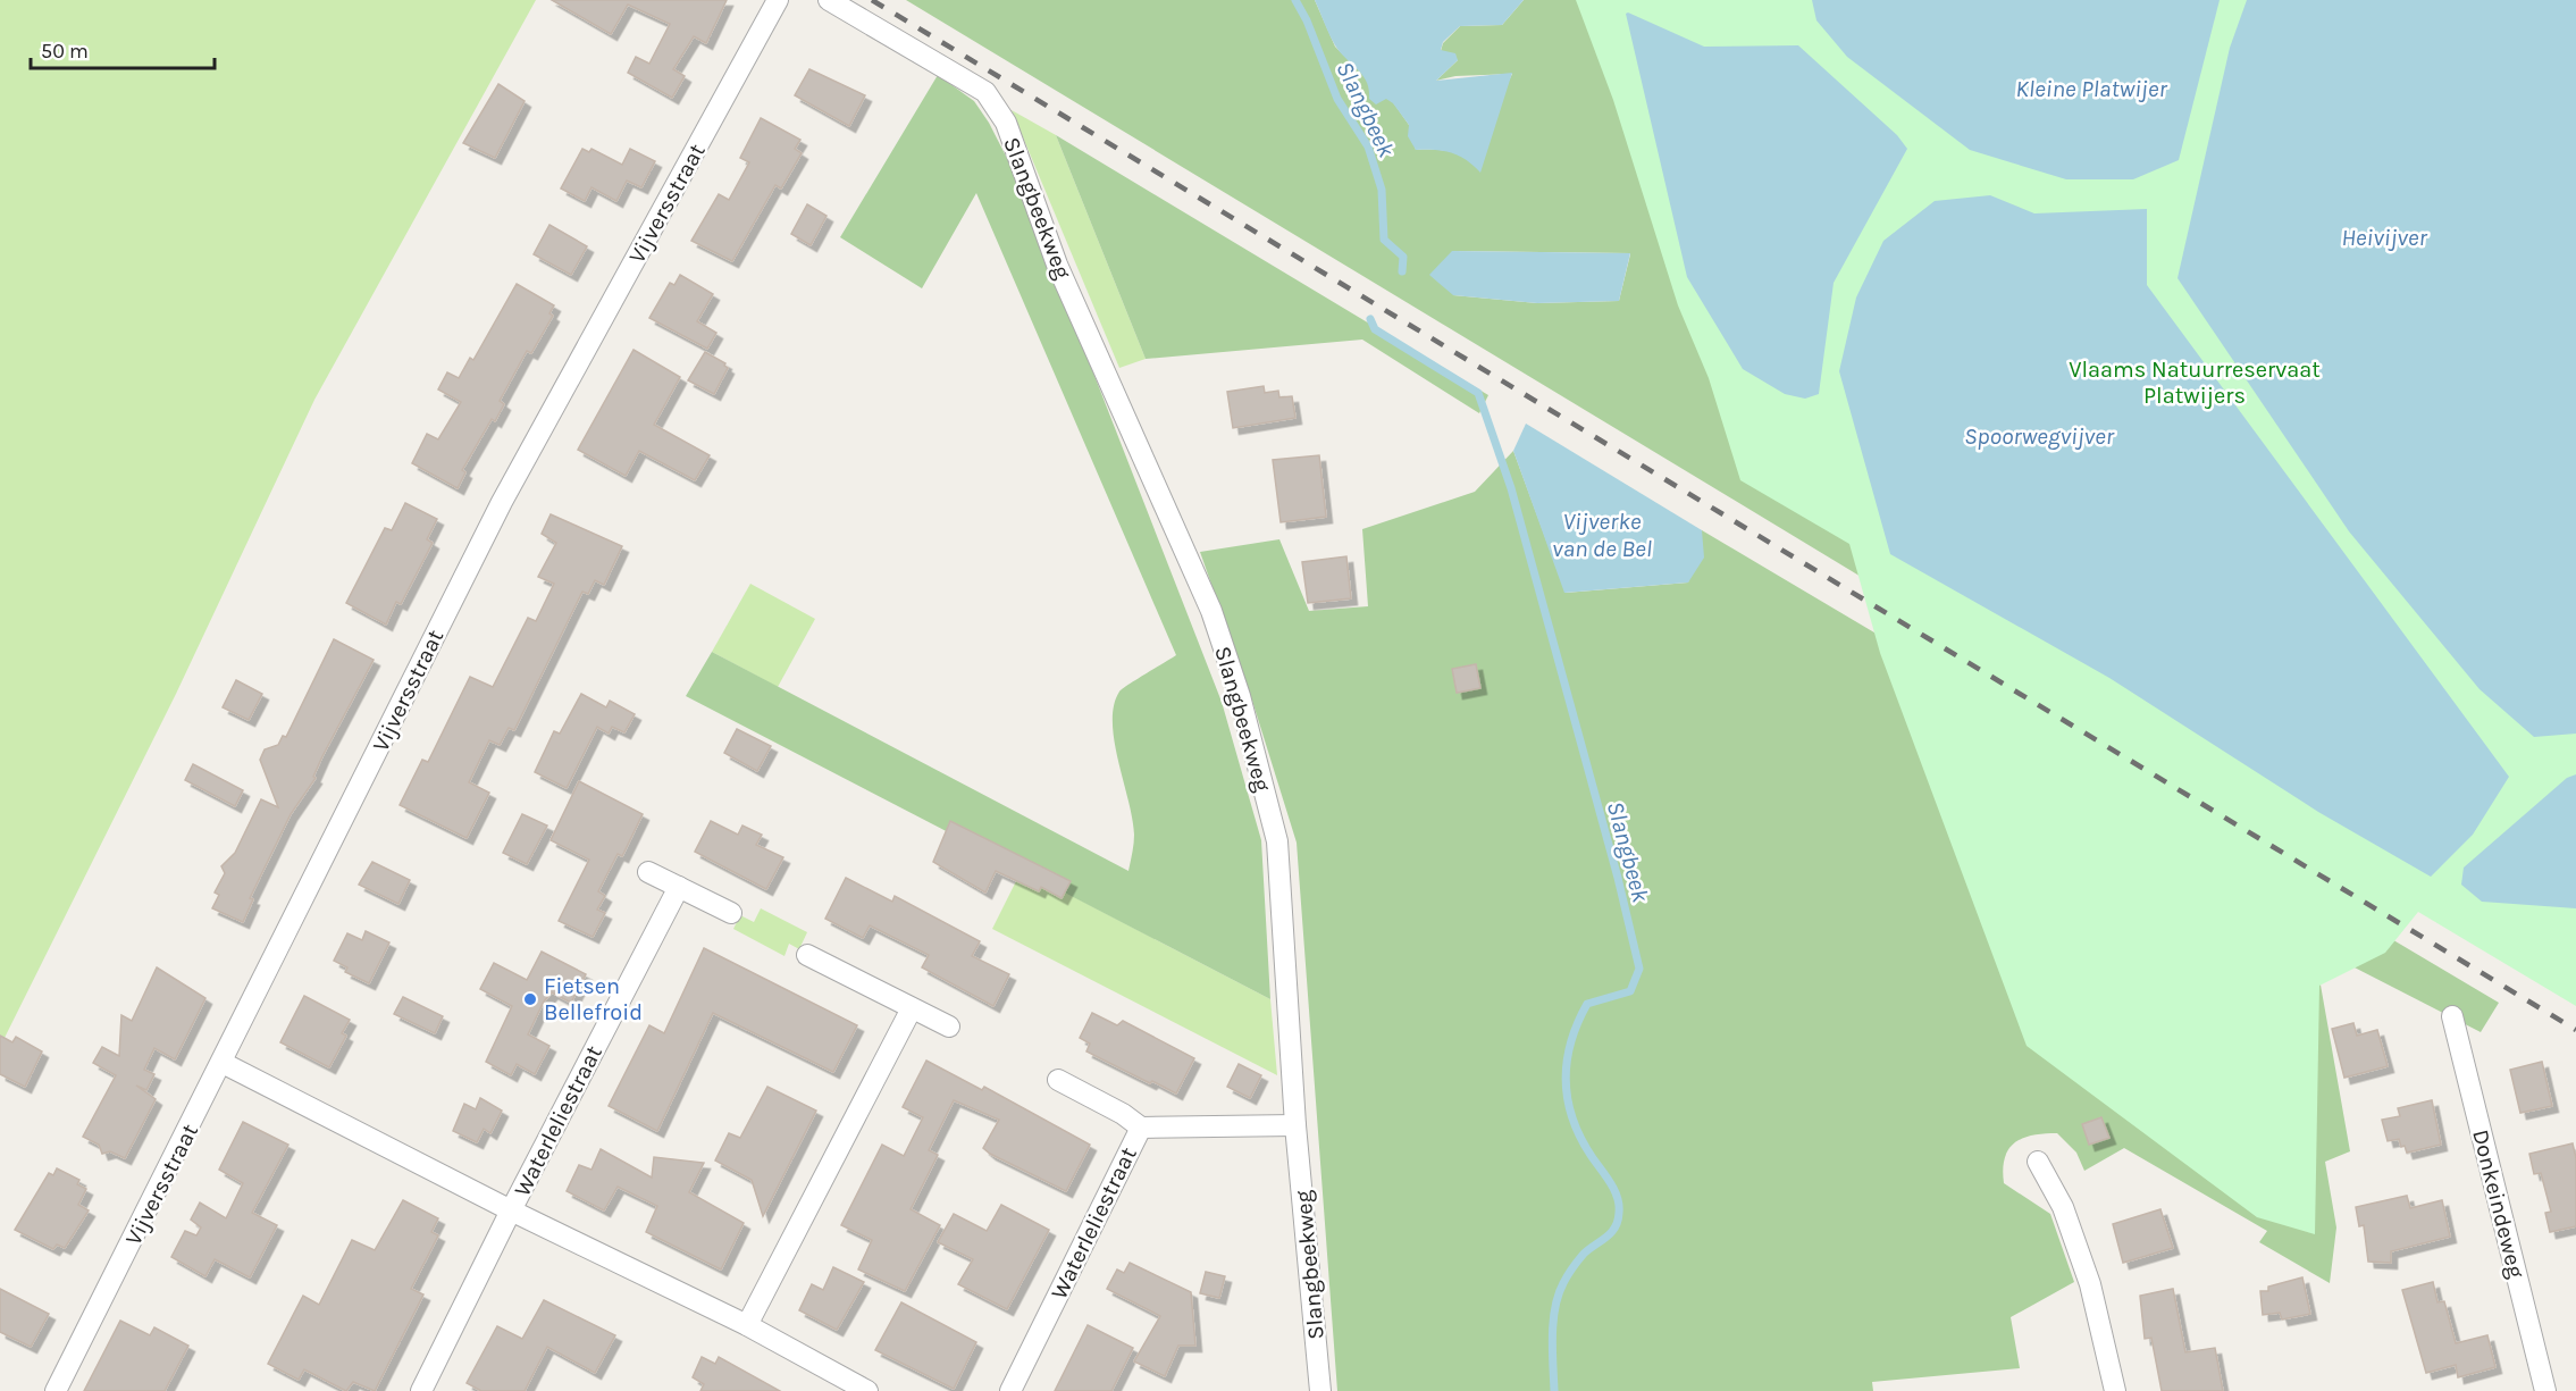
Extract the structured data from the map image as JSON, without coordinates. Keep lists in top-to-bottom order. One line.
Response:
{"streets":{"street":["Vijversstraat","Slangbeekweg","Waterleliestraat","Donkeindeweg"]},"crossings":[["Vijversstraat","Waterleliestraat"],["Slangbeekweg","Waterleliestraat"]],"water":["Kleine Platwijer","Slangbeek","Heivijver","Spoorwegvijver","Vijverke van de Bel"],"parks":["Vlaams Natuurreservaat Platwijers"],"places":["Fietsen Bellefroid"],"scale_bar":"50 m"}
